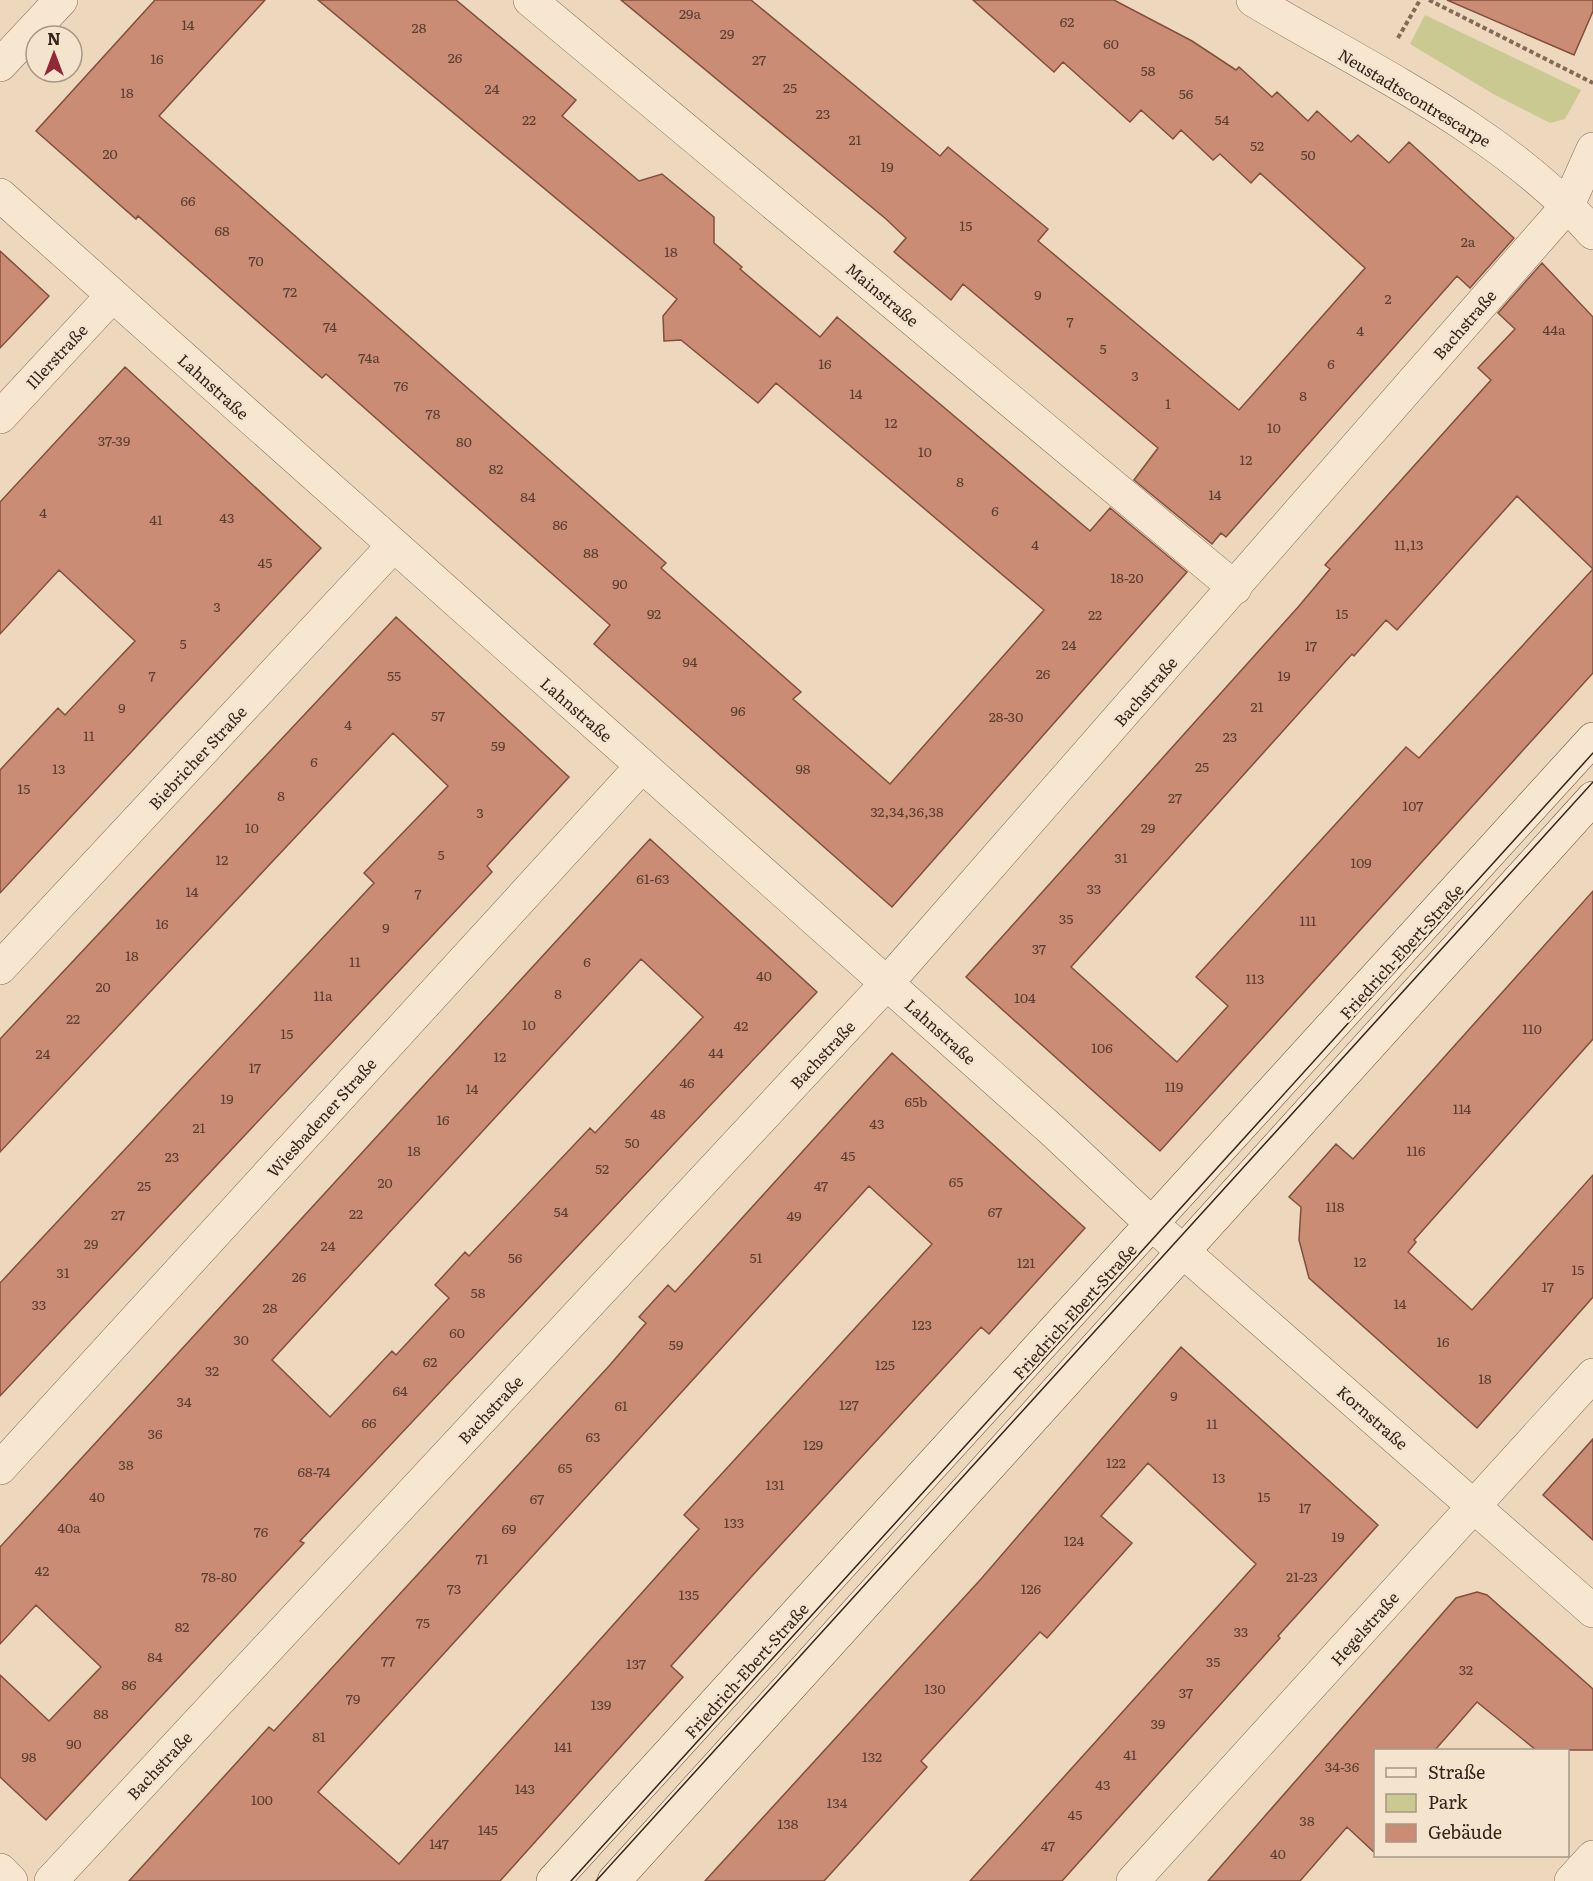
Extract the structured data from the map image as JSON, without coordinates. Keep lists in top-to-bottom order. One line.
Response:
{"streets":{"street":["Neustadtscontrescarpe","Mainstraße","Bachstraße","Illerstraße","Lahnstraße","Biebricher Straße","Friedrich-Ebert-Straße","Wiesbadener Straße","Kornstraße","Hegelstraße"]},"crossings":[["Neustadtscontrescarpe","Bachstraße"],["Mainstraße","Bachstraße"],["Bachstraße","Lahnstraße"],["Illerstraße","Lahnstraße"],["Lahnstraße","Biebricher Straße"],["Lahnstraße","Friedrich-Ebert-Straße"],["Lahnstraße","Wiesbadener Straße"],["Lahnstraße","Kornstraße"],["Friedrich-Ebert-Straße","Kornstraße"],["Kornstraße","Hegelstraße"]],"house_numbers":["29a","62","14","28","29","60","26","16","27","58","25","24","18","56","23","22","54","21","52","20","50","19","66","15","68","2a","18","70","72","9","2","7","74","44a","4","5","74a","16","6","3","76","14","8","1","78","12","10","37-39","80","10","12","82","8","14","84","6","4","43","41","86","4","11,13","88","45","18-20","90","3","92","15","22","5","24","17","94","26","7","55","19","21","9","96","57","28-30","4","11","23","59","6","25","13","98","15","8","27","107","32,34,36,38","3","10","29","5","31","12","109","61-63","33","14","7","35","111","16","9","37","18","11","6","40","113","20","8","11a","104","22","10","42","110","15","106","44","24","12","17","46","119","14","19","65b","114","48","16","43","21","50","18","116","45","23","52","65","20","25","47","118","54","67","22","27","49","29","24","56","51","12","121","15","31","26","17","58","14","33","28","123","60","30","16","59","62","125","32","18","64","9","34","127","61","66","11","36","63","129","122","38","65","68-74","13","131","40","15","67","17","133","40a","69","76","19","124","71","42","78-80","21-23","73","126","135","75","82","33","84","77","35","137","32","86","130","37","79","139","88","39","81","90","141","41","98","132","34-36","43","143","100","134","45","38","138","145","147","47","40"],"legend":["Straße","Park","Gebäude"],"north":"top"}
